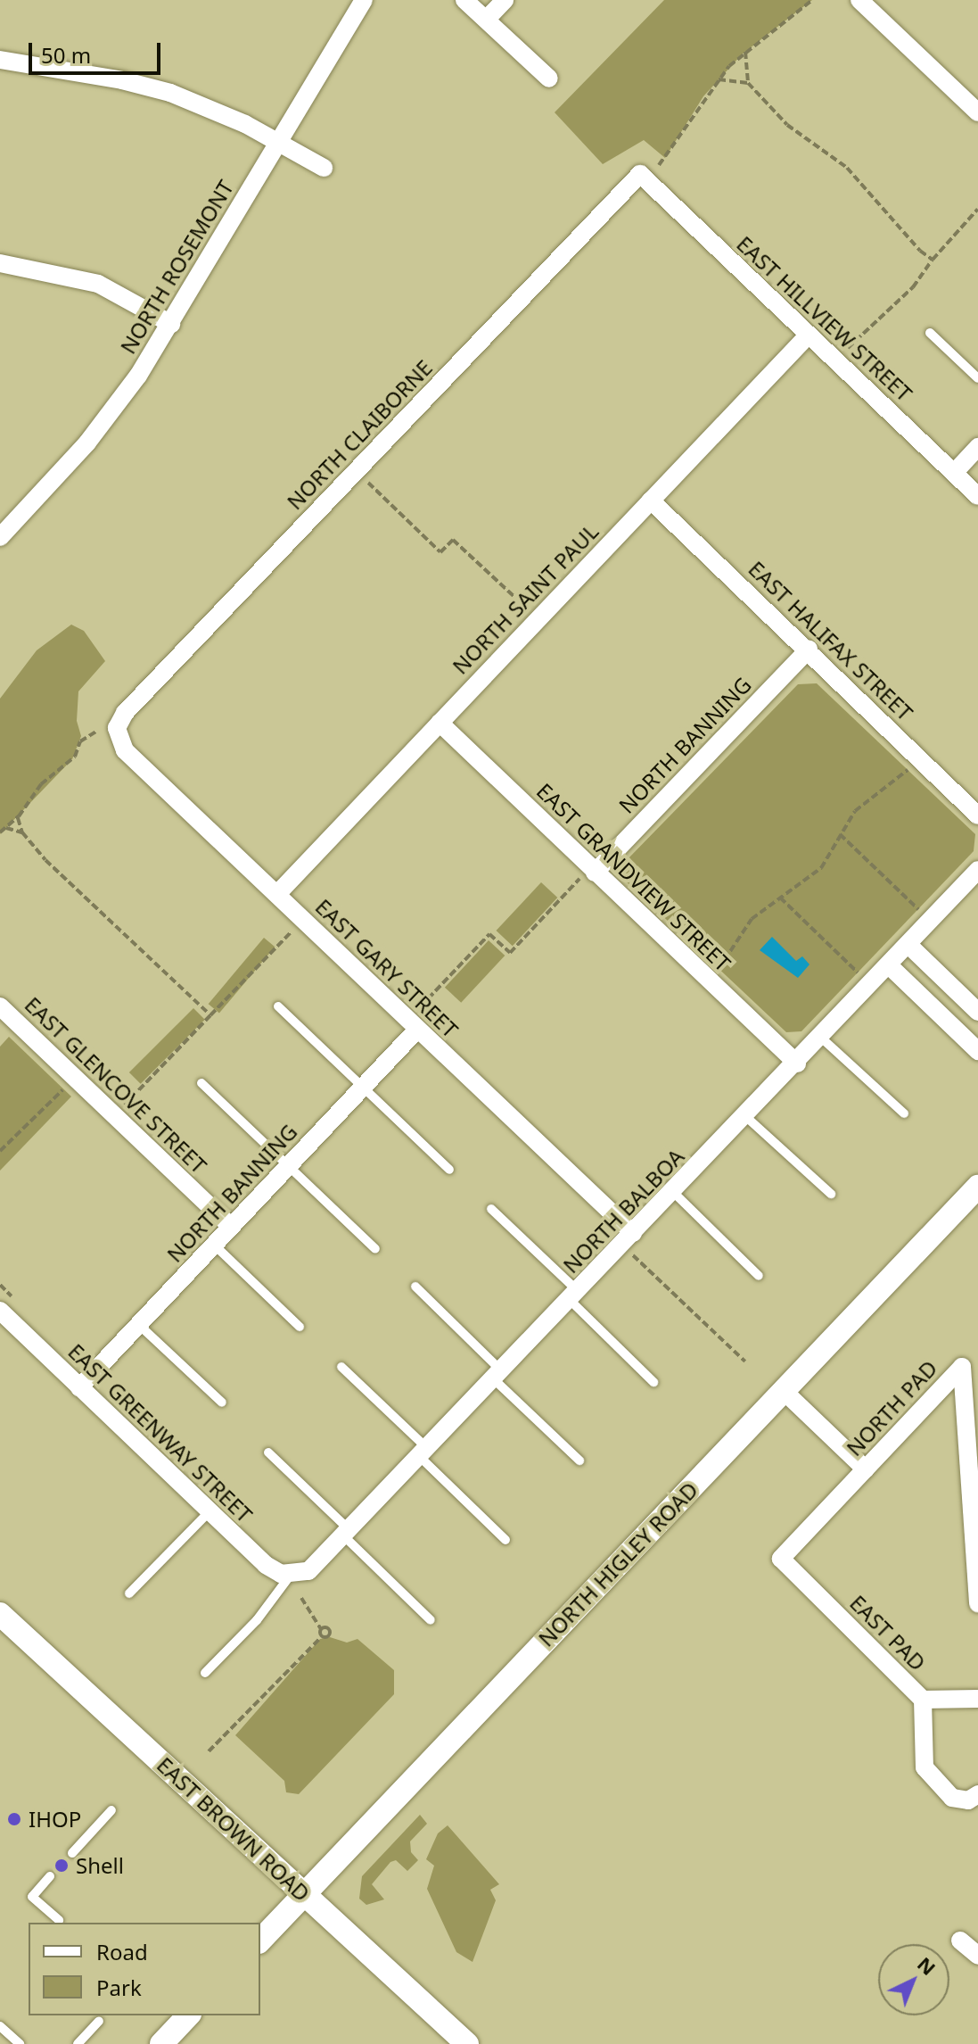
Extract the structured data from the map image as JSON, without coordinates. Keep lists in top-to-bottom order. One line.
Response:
{"streets":{"main road":["NORTH HIGLEY ROAD","EAST BROWN ROAD"],"street":["NORTH ROSEMONT","EAST HILLVIEW STREET","NORTH CLAIBORNE","NORTH SAINT PAUL","EAST HALIFAX STREET","NORTH BANNING","EAST GRANDVIEW STREET","EAST GARY STREET","EAST GLENCOVE STREET","NORTH BALBOA","NORTH PAD","EAST GREENWAY STREET","EAST PAD"]},"crossings":[["EAST HILLVIEW STREET","NORTH CLAIBORNE"],["EAST HILLVIEW STREET","NORTH SAINT PAUL"],["NORTH CLAIBORNE","EAST GARY STREET"],["NORTH SAINT PAUL","EAST HALIFAX STREET"],["NORTH SAINT PAUL","EAST GRANDVIEW STREET"],["NORTH SAINT PAUL","EAST GARY STREET"],["EAST HALIFAX STREET","NORTH BANNING"],["NORTH BANNING","EAST GRANDVIEW STREET"],["NORTH BANNING","EAST GARY STREET"],["NORTH BANNING","EAST GLENCOVE STREET"],["NORTH BANNING","EAST GREENWAY STREET"],["EAST GRANDVIEW STREET","NORTH BALBOA"],["EAST GARY STREET","NORTH BALBOA"],["NORTH BALBOA","EAST GREENWAY STREET"],["NORTH PAD","EAST PAD"],["NORTH HIGLEY ROAD","EAST BROWN ROAD"]],"places":["IHOP","Shell"],"legend":["Road","Park"],"scale_bar":"50 m","north":"top right"}
